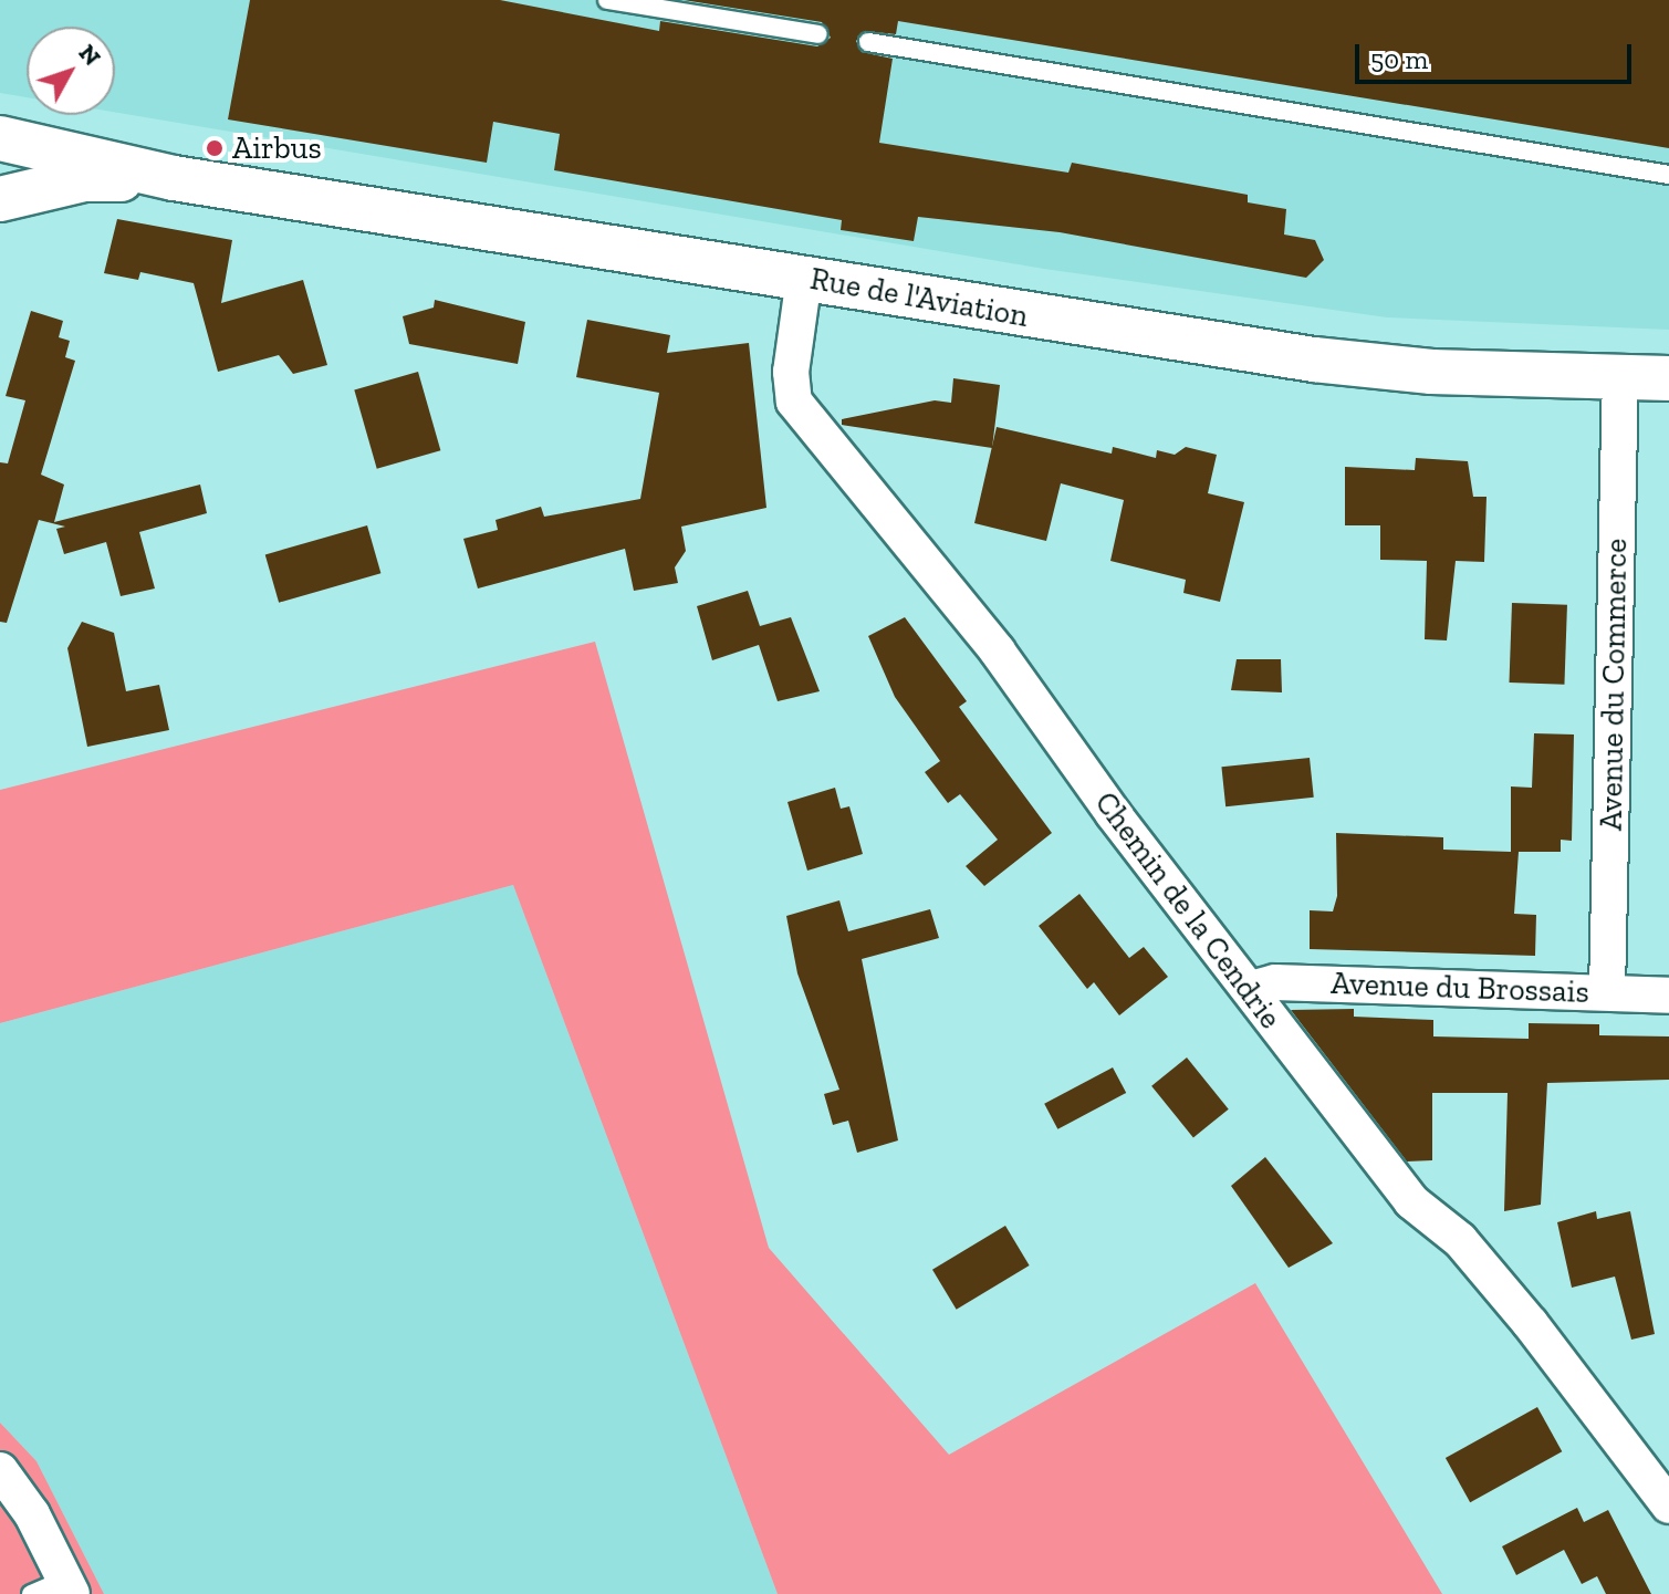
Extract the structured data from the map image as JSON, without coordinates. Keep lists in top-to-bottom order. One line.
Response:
{"streets":{"street":["Rue de l'Aviation","Avenue du Commerce","Chemin de la Cendrie","Avenue du Brossais"]},"crossings":[["Rue de l'Aviation","Avenue du Commerce"],["Rue de l'Aviation","Chemin de la Cendrie"],["Avenue du Commerce","Avenue du Brossais"],["Chemin de la Cendrie","Avenue du Brossais"]],"places":["Airbus"],"scale_bar":"50 m","north":"top right"}
